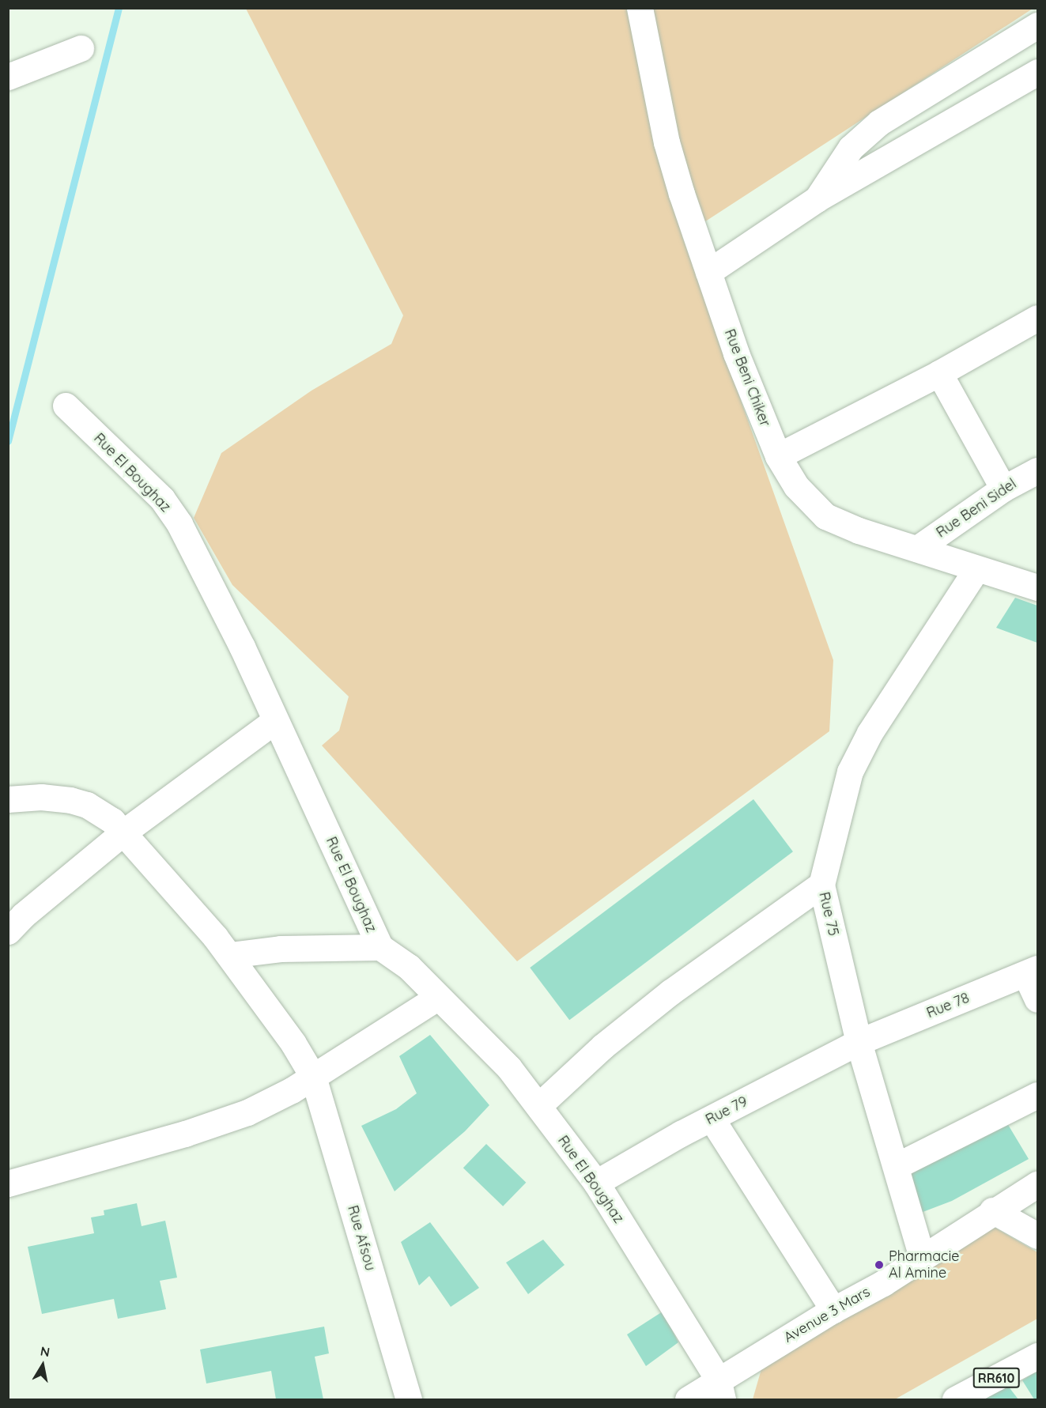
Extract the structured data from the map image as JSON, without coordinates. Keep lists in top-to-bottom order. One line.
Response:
{"streets":{"street":["Rue Beni Chiker","Rue El Boughaz","Rue Beni Sidel","Rue 75","Rue 78","Rue 79","Rue Afsou","Avenue 3 Mars","RR610"]},"crossings":[["Rue Beni Chiker","Rue Beni Sidel"],["Rue Beni Chiker","Rue 75"],["Rue El Boughaz","Rue 79"],["Rue El Boughaz","Avenue 3 Mars"],["Rue 75","Rue 78"],["Rue 75","Rue 79"],["Rue 75","Avenue 3 Mars"],["Rue 78","Rue 79"]],"places":["Pharmacie Al Amine"],"north":"top"}
